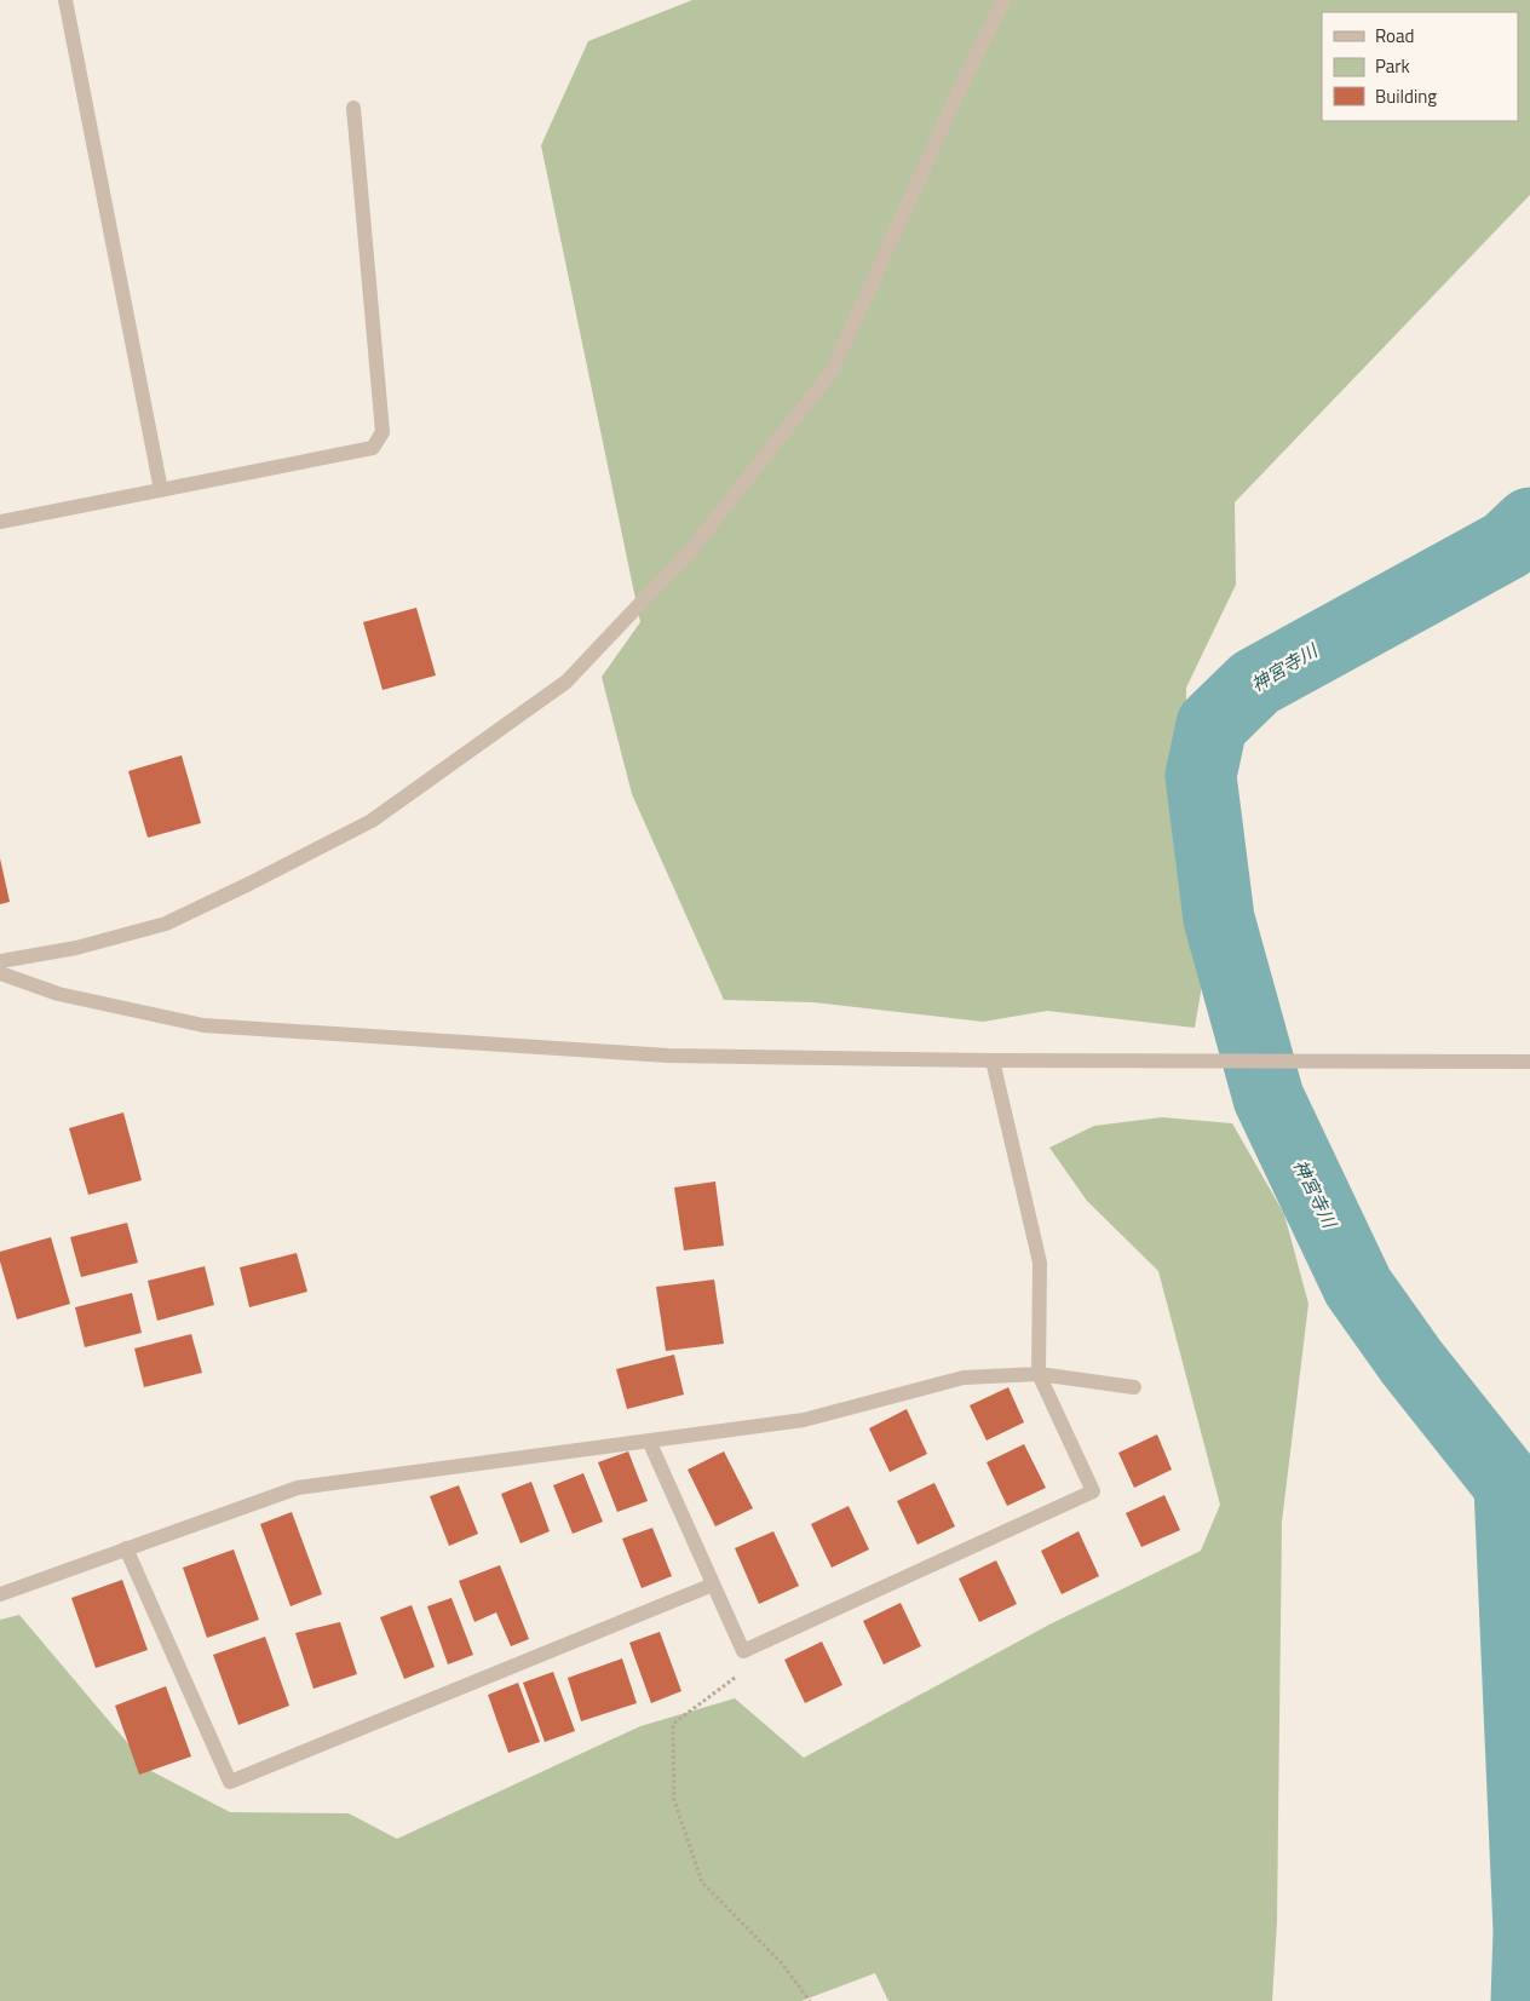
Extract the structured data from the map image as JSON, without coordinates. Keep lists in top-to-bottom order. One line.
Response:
{"water":["神宮寺川"],"legend":["Road","Park","Building"]}
